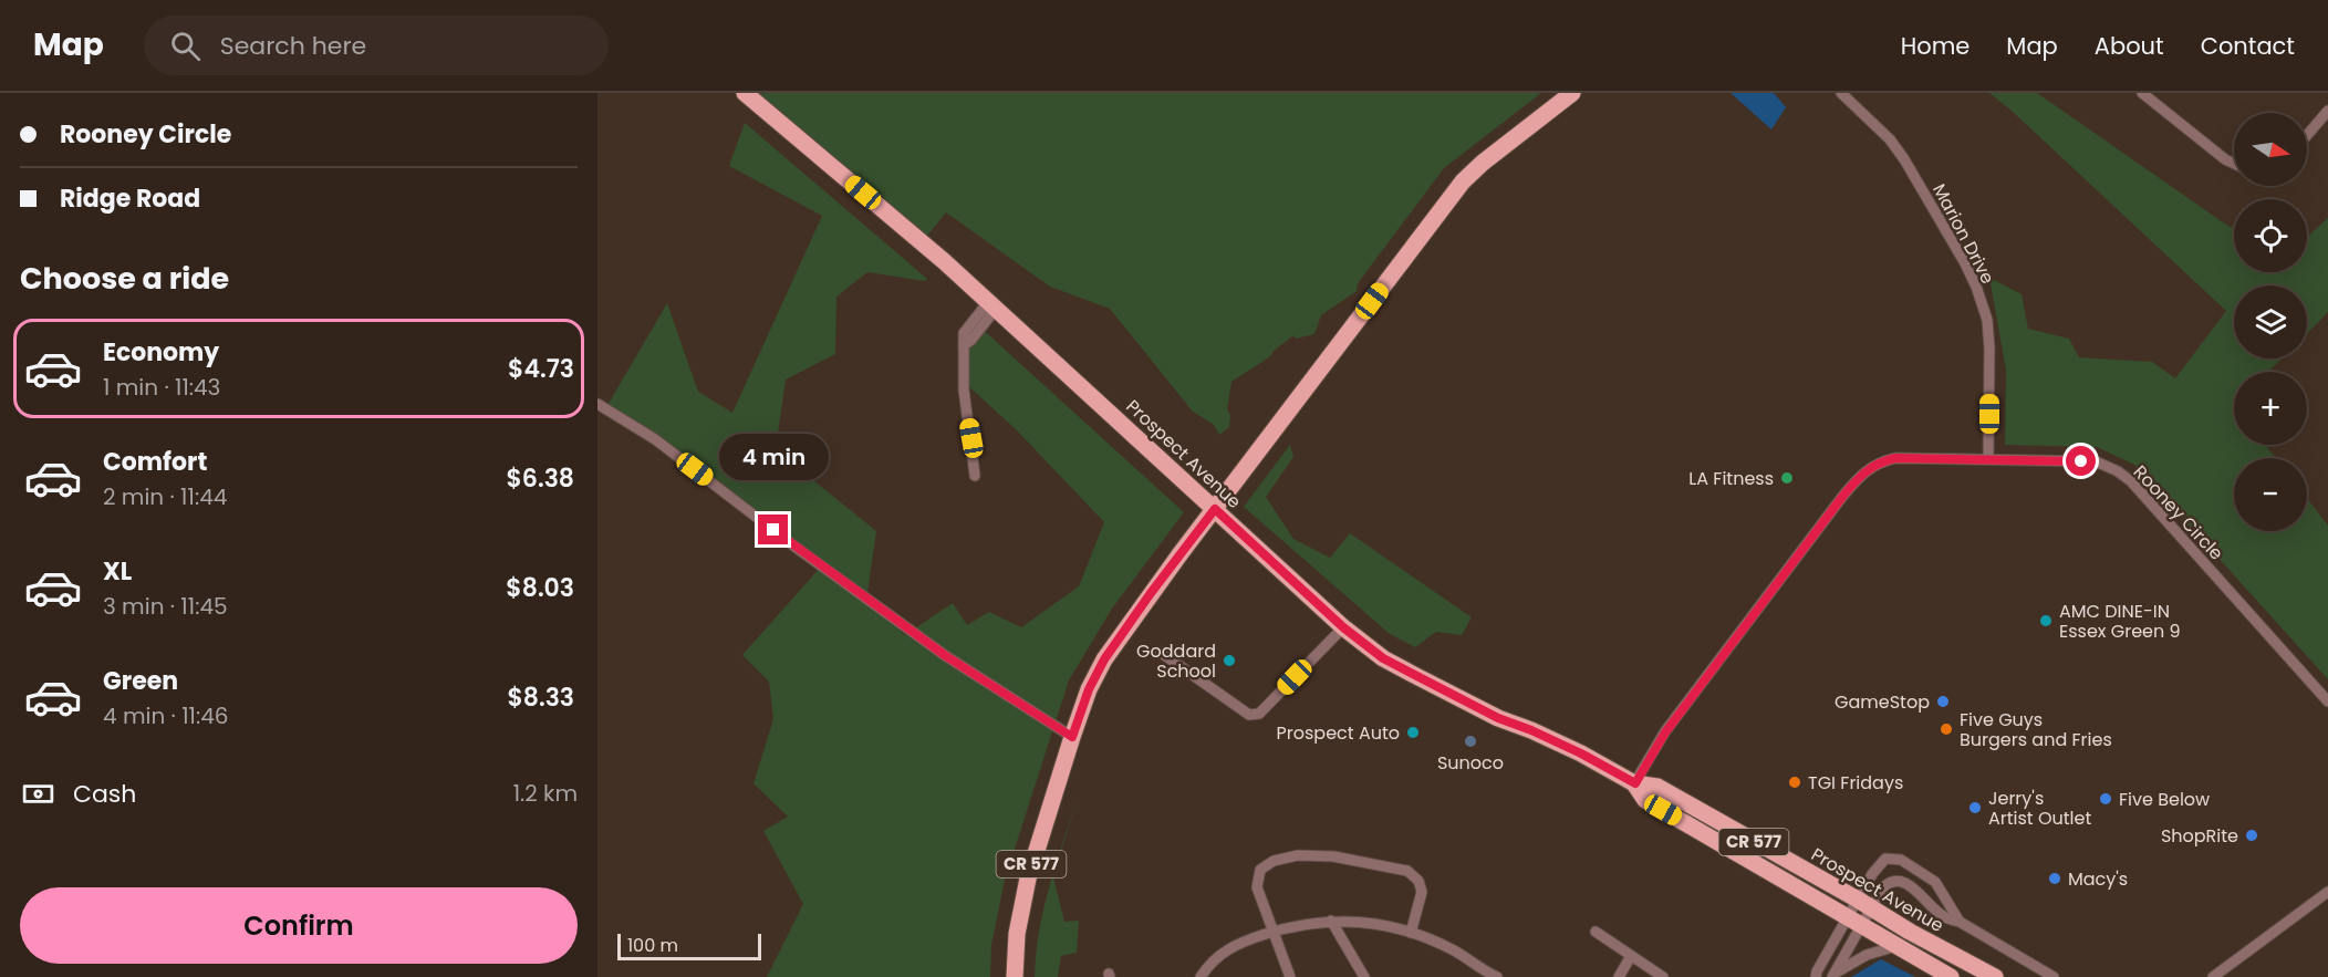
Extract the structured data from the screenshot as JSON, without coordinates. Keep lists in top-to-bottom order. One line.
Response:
{"streets":{"main road":["Prospect Avenue","CR 577"],"street":["Marion Drive","Rooney Circle"]},"crossings":[["Marion Drive","Rooney Circle"],["Prospect Avenue","Rooney Circle"],["Prospect Avenue","CR 577"]],"places":["LA Fitness","AMC DINE-IN Essex Green 9","Goddard School","GameStop","Five Guys Burgers and Fries","Prospect Auto","Sunoco","TGI Fridays","Five Below","Jerry's Artist Outlet","ShopRite","Macy's"],"scale_bar":"100 m","north":"right","page":{"header":"Map","search":"Search here","nav":["Home","Map","About","Contact"],"banner":["Rooney Circle","Ridge Road"],"map_buttons":["+","−"],"heading":"Choose a ride","list":[{"name":"Economy","note":"1 min · 11:43","value":"$4.73"},{"name":"Comfort","note":"2 min · 11:44","value":"$6.38"},{"name":"XL","note":"3 min · 11:45","value":"$8.03"},{"name":"Green","note":"4 min · 11:46","value":"$8.33"}],"bubble":"4 min","pay":["Cash","1.2 km"],"buttons":"Confirm","scale":"100 m"}}
